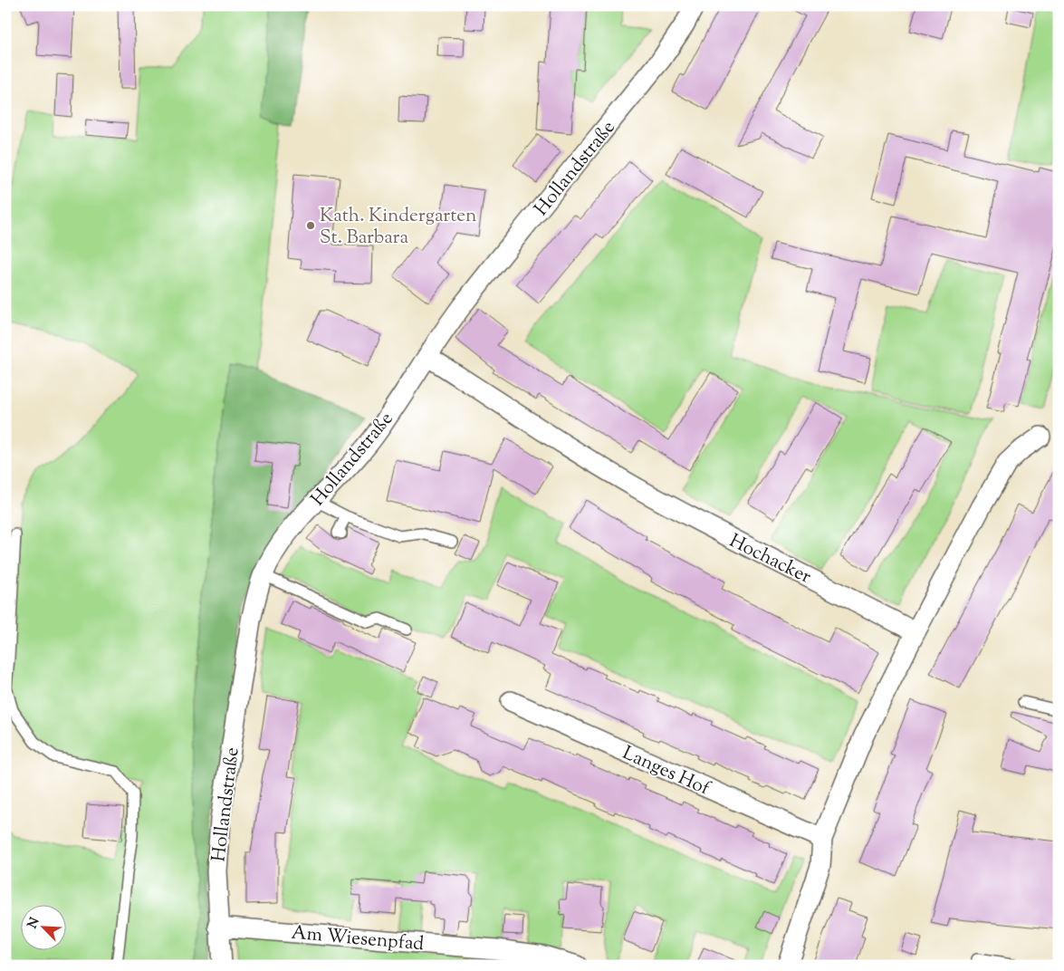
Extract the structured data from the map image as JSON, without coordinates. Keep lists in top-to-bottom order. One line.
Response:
{"streets":{"street":["Hollandstraße","Hochacker","Langes Hof","Am Wiesenpfad"]},"crossings":[["Hollandstraße","Hochacker"],["Hollandstraße","Am Wiesenpfad"]],"places":["Kath. Kindergarten St. Barbara"],"north":"top left"}
